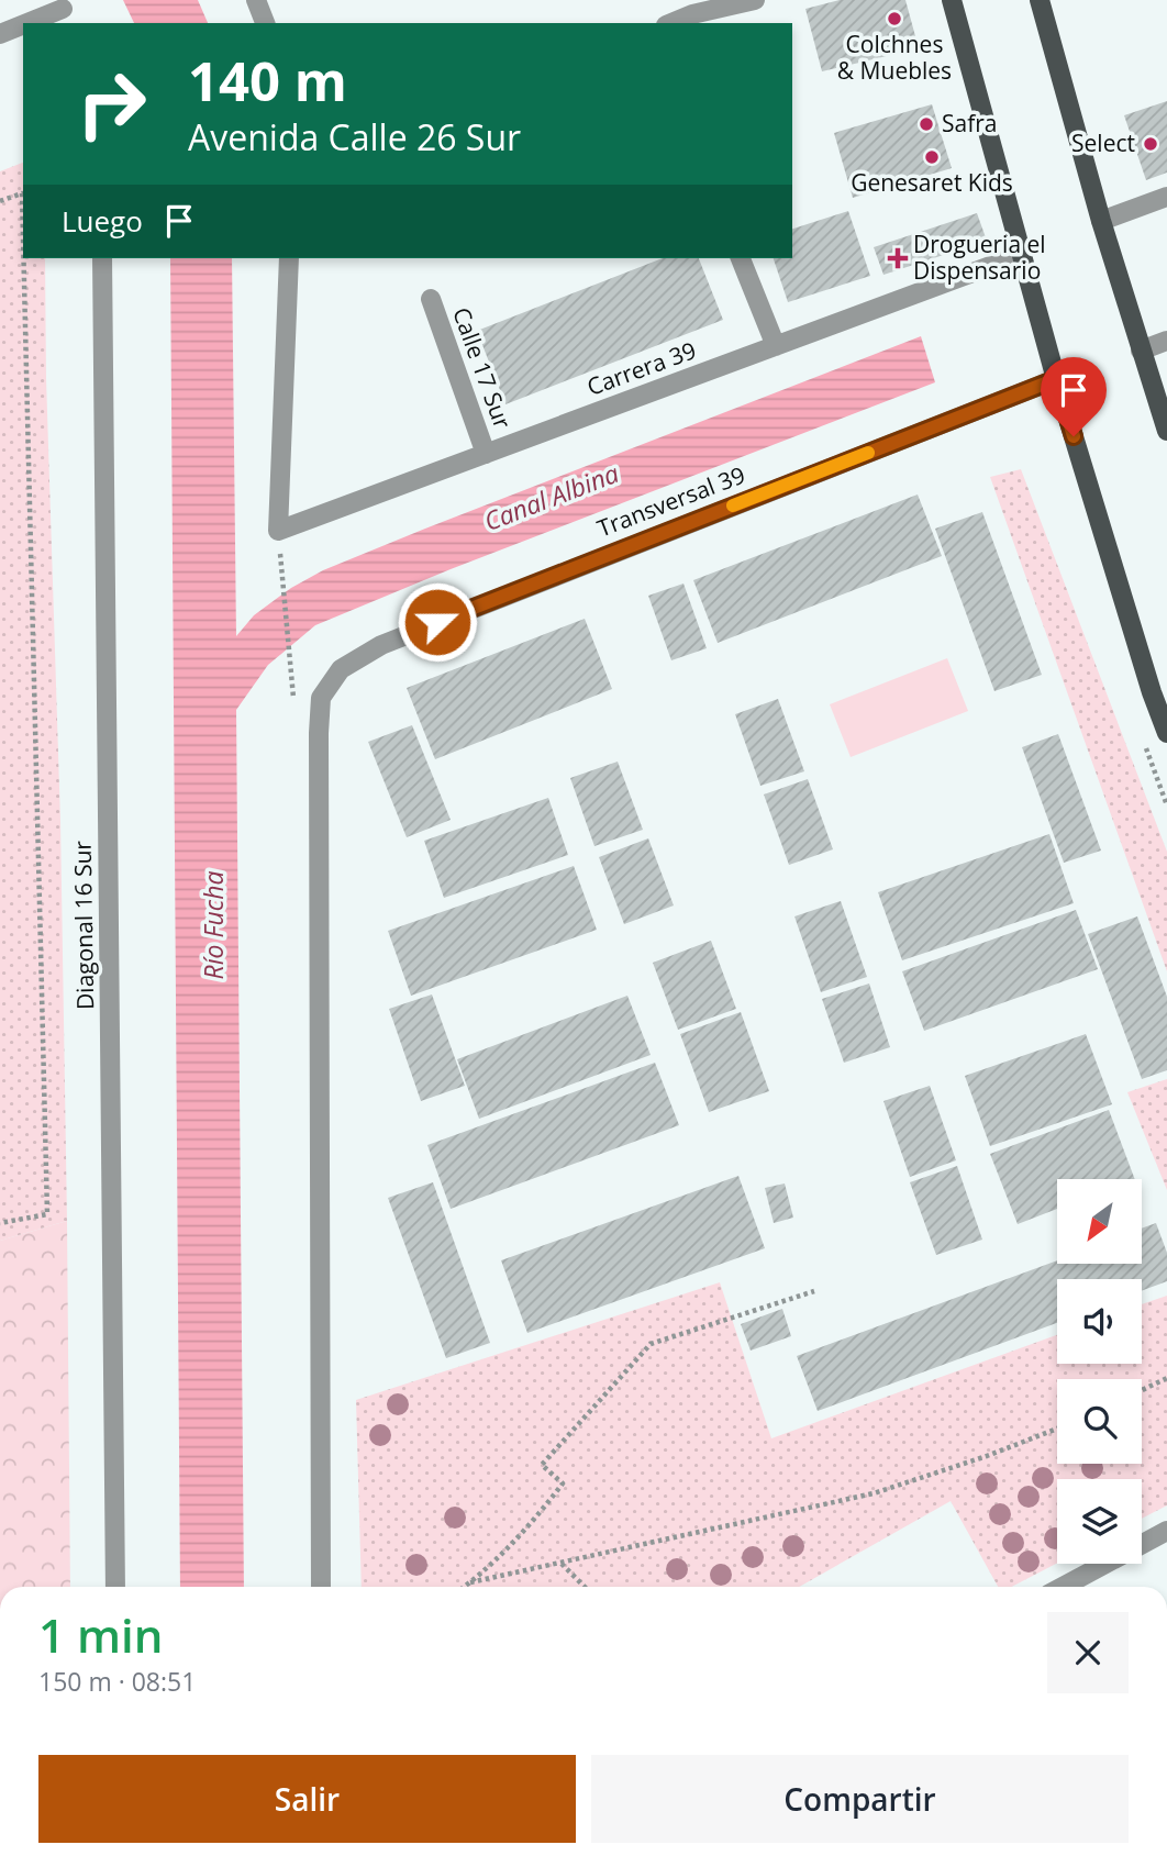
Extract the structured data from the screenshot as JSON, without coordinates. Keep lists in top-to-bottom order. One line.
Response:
{"streets":{"street":["Calle 17 Sur","Carrera 39","Transversal 39","Diagonal 16 Sur"]},"crossings":[["Calle 17 Sur","Carrera 39"]],"water":["Canal Albina","Río Fucha"],"places":{"other":["Colchnes & Muebles","Safra","Select","Genesaret Kids"],"health":["Drogueria el Dispensario"]},"north":"bottom left","page":{"turn":["140 m","Avenida Calle 26 Sur"],"then":"Luego","heading":["1 min","150 m · 08:51"],"buttons":["Salir","Compartir"]}}
